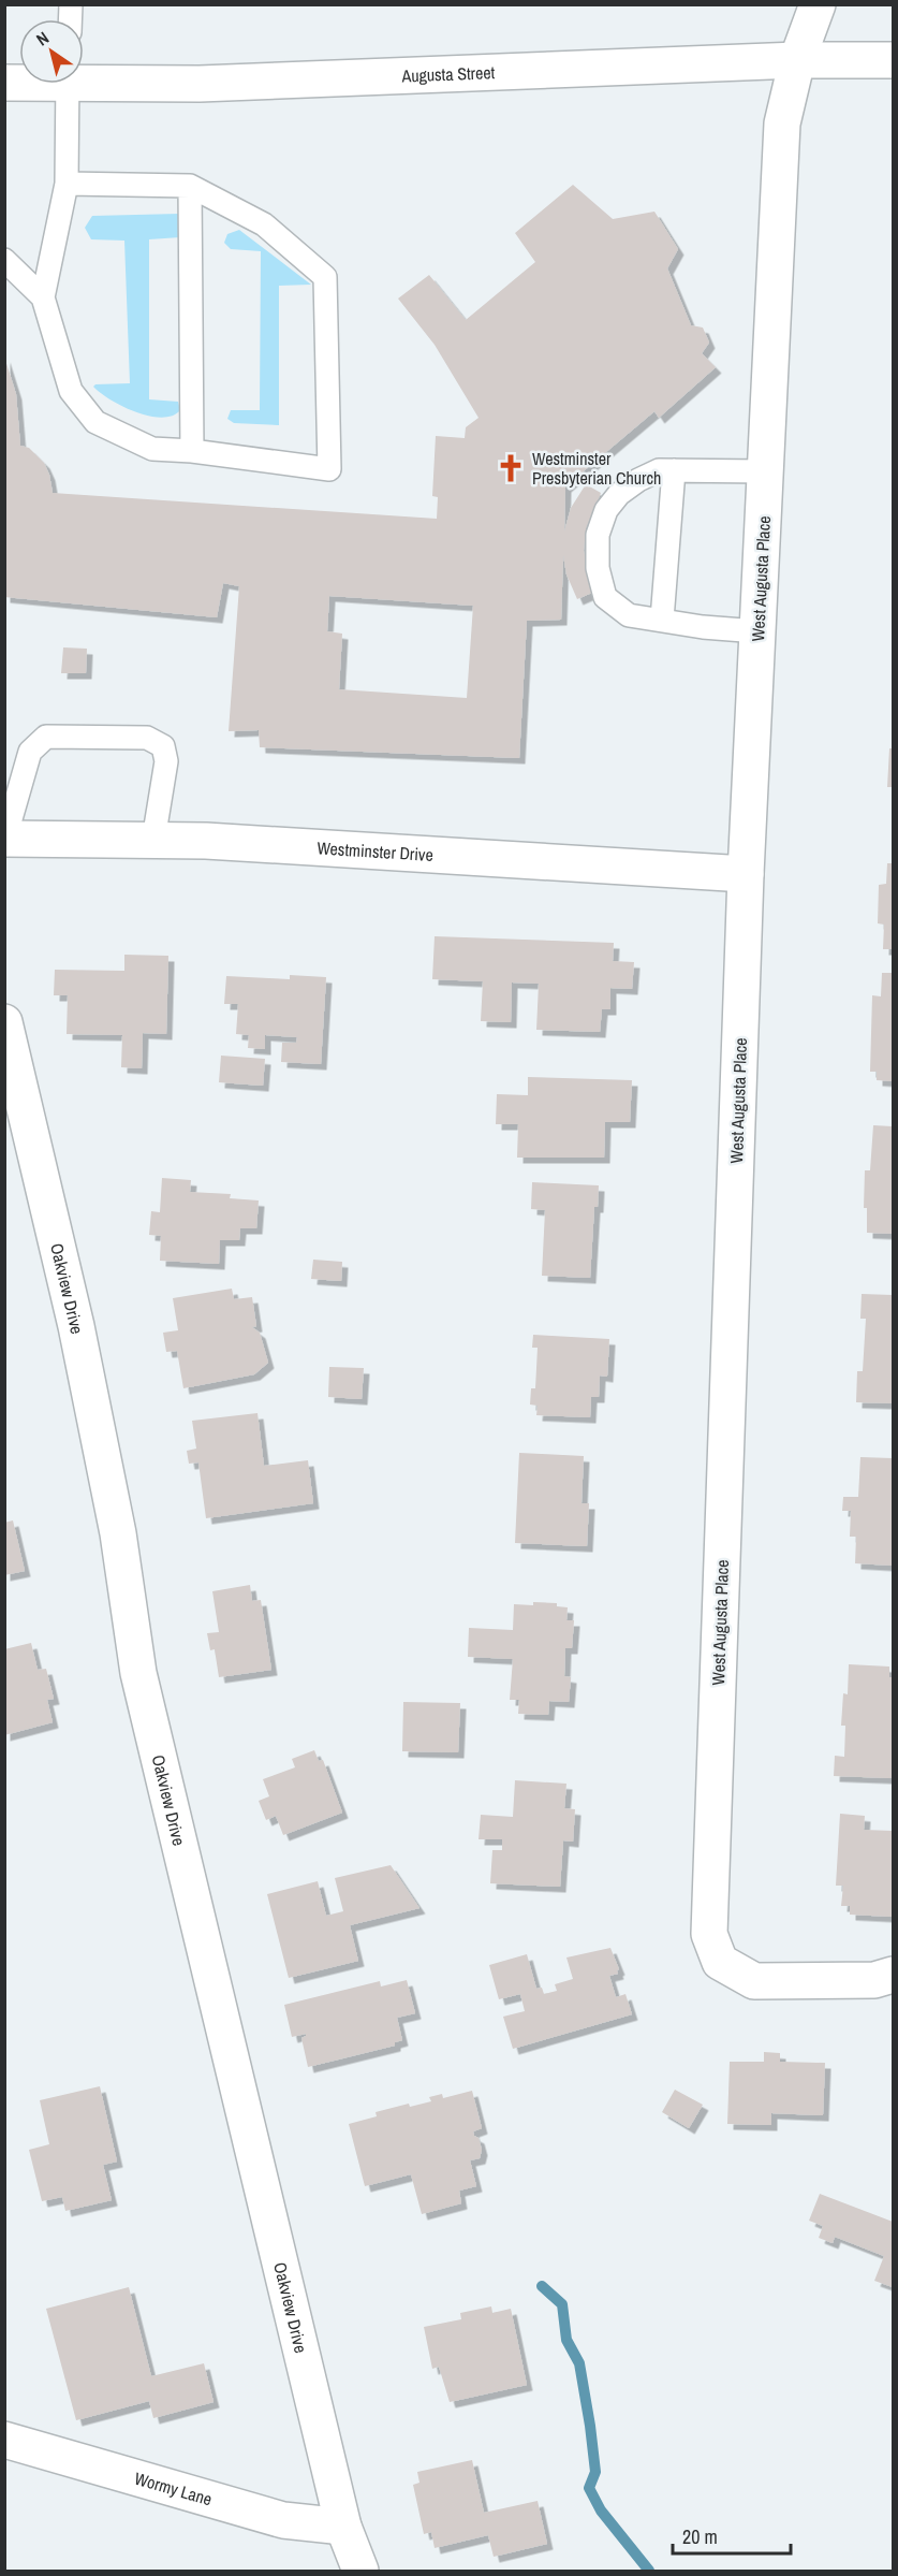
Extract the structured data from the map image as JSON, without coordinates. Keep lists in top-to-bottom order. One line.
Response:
{"streets":{"street":["Augusta Street","West Augusta Place","Westminster Drive","Oakview Drive","Wormy Lane"]},"crossings":[["Augusta Street","West Augusta Place"],["West Augusta Place","Westminster Drive"],["Oakview Drive","Wormy Lane"]],"places":{"church":["Westminster Presbyterian Church"]},"scale_bar":"20 m","north":"top left"}
